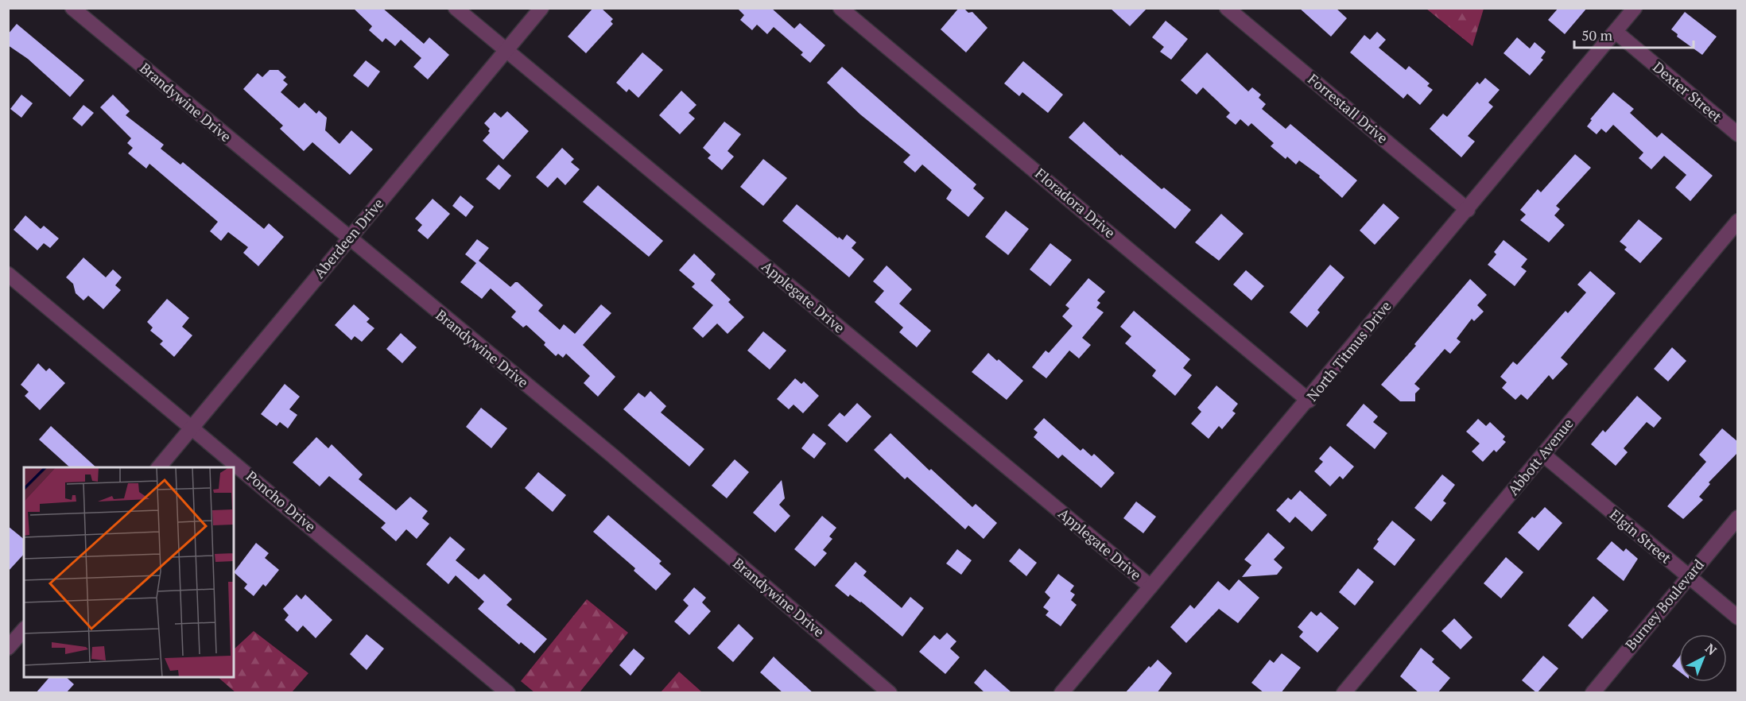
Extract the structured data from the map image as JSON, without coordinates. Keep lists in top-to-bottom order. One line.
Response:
{"streets":{"street":["Dexter Street","Brandywine Drive","Forrestall Drive","Floradora Drive","Aberdeen Drive","Applegate Drive","North Titmus Drive","Abbott Avenue","Poncho Drive","Elgin Street","Burney Boulevard"]},"crossings":[["Dexter Street","North Titmus Drive"],["Brandywine Drive","Aberdeen Drive"],["Forrestall Drive","North Titmus Drive"],["Floradora Drive","North Titmus Drive"],["Aberdeen Drive","Applegate Drive"],["Aberdeen Drive","Poncho Drive"],["Applegate Drive","North Titmus Drive"],["Abbott Avenue","Elgin Street"],["Elgin Street","Burney Boulevard"]],"scale_bar":"50 m","north":"top right"}
